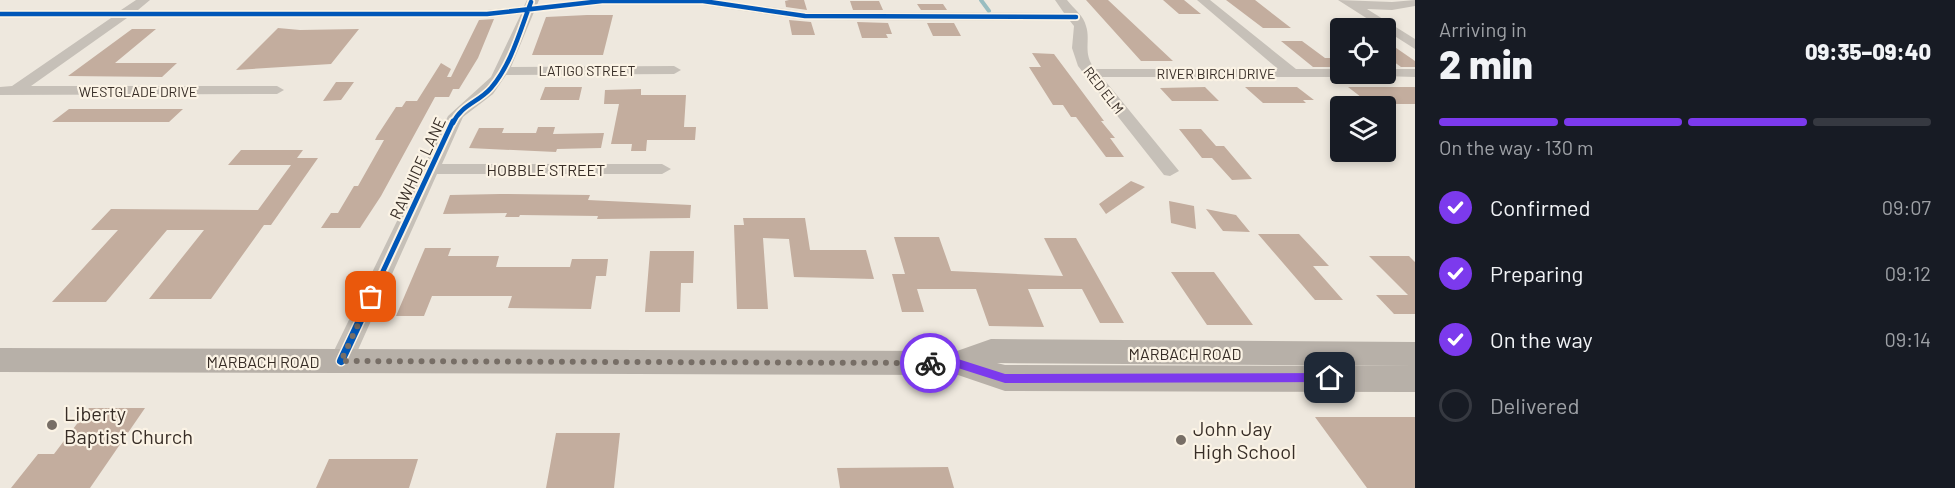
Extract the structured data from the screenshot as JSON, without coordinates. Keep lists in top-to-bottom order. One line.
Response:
{"streets":{"main road":["MARBACH ROAD"],"street":["LATIGO STREET","RIVER BIRCH DRIVE","RED ELM","WESTGLADE DRIVE","RAWHIDE LANE","HOBBLE STREET"]},"crossings":[["LATIGO STREET","RAWHIDE LANE"],["RIVER BIRCH DRIVE","RED ELM"],["RAWHIDE LANE","HOBBLE STREET"],["RAWHIDE LANE","MARBACH ROAD"]],"places":["Liberty Baptist Church","John Jay High School"],"page":{"heading":["2 min","Arriving in","09:35–09:40"],"bar":"On the way · 130 m","list":[["Confirmed","09:07"],["Preparing","09:12"],["On the way","09:14"],"Delivered"]}}
